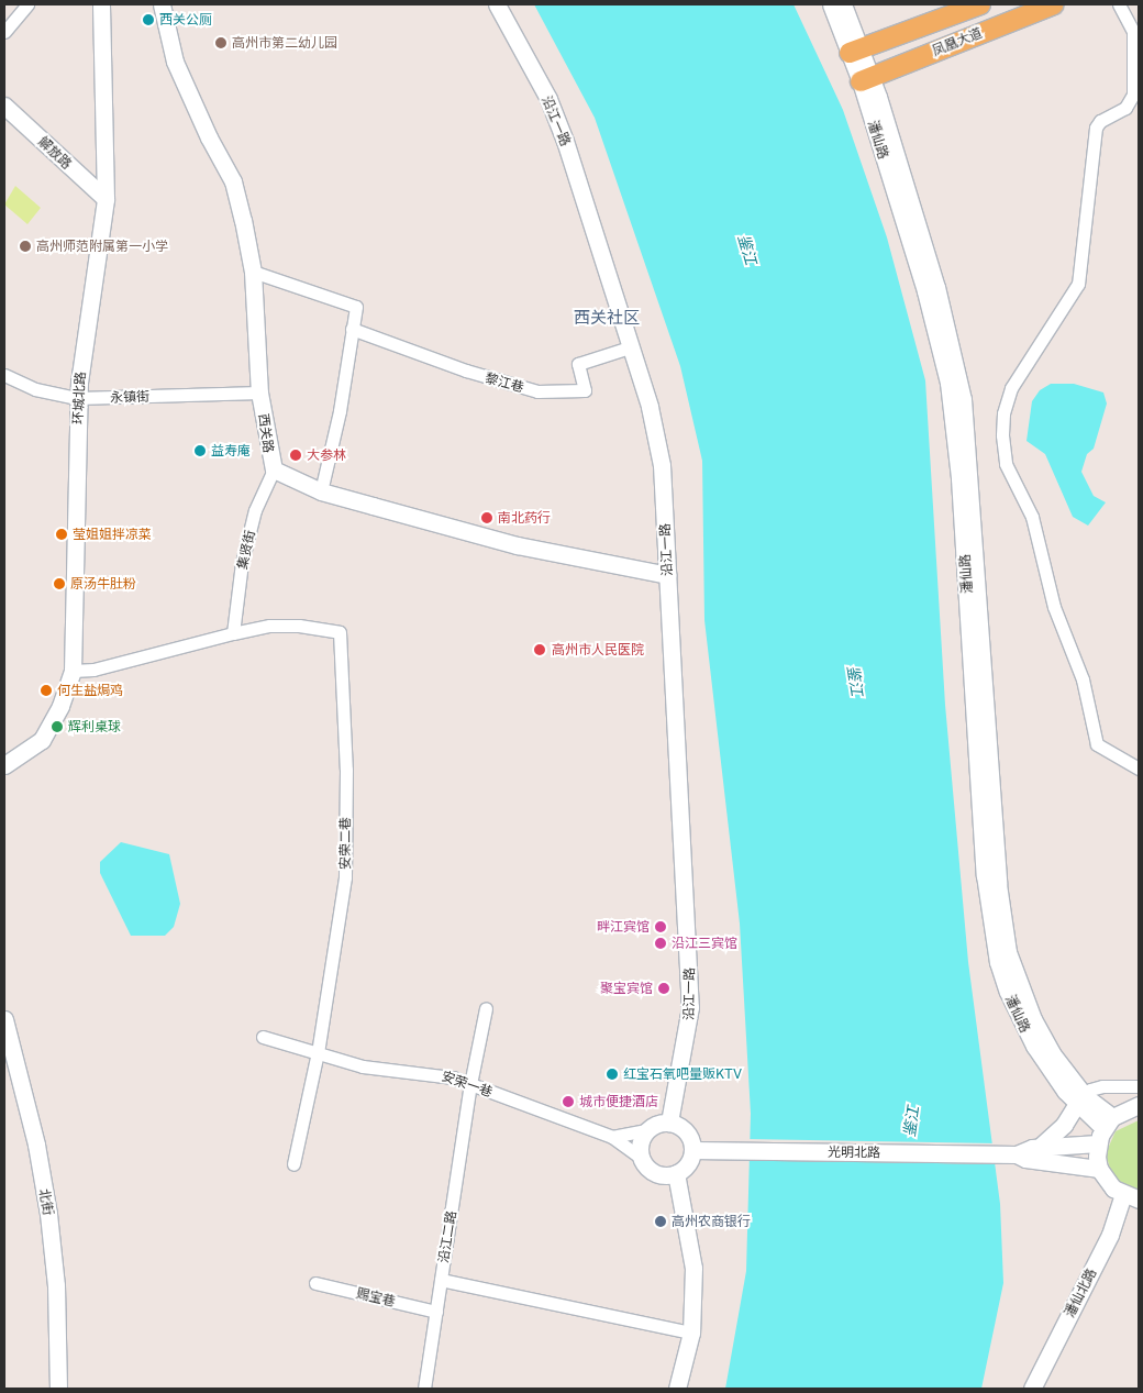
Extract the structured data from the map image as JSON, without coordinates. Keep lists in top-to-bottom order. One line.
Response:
{"streets":{"main road":["凤凰大道"],"street":["沿江一路","潘仙路","解放路","黎江巷","永镇街","环城北路","西关路","集贤街","安荣二巷","安荣一巷","光明北路","北街","沿江二路","潘仙北路","赐宝巷"]},"crossings":[["凤凰大道","潘仙路"],["沿江一路","黎江巷"],["沿江一路","西关路"],["沿江一路","安荣一巷"],["沿江一路","光明北路"],["潘仙路","光明北路"],["解放路","环城北路"],["永镇街","环城北路"],["永镇街","西关路"],["西关路","集贤街"],["集贤街","安荣二巷"],["安荣二巷","安荣一巷"],["安荣一巷","光明北路"],["安荣一巷","沿江二路"],["沿江二路","赐宝巷"]],"districts":["西关社区"],"water":["鉴江"],"places":["西关公厕","高州市第二幼儿园","高州师范附属第一小学","益寿庵","大参林","南北药行","莹姐姐拌凉菜","原汤牛肚粉","高州市人民医院","何生盐焗鸡","辉利桌球","畔江宾馆","沿江三宾馆","聚宝宾馆","红宝石氧吧量贩KTV","城市便捷酒店","高州农商银行"]}
